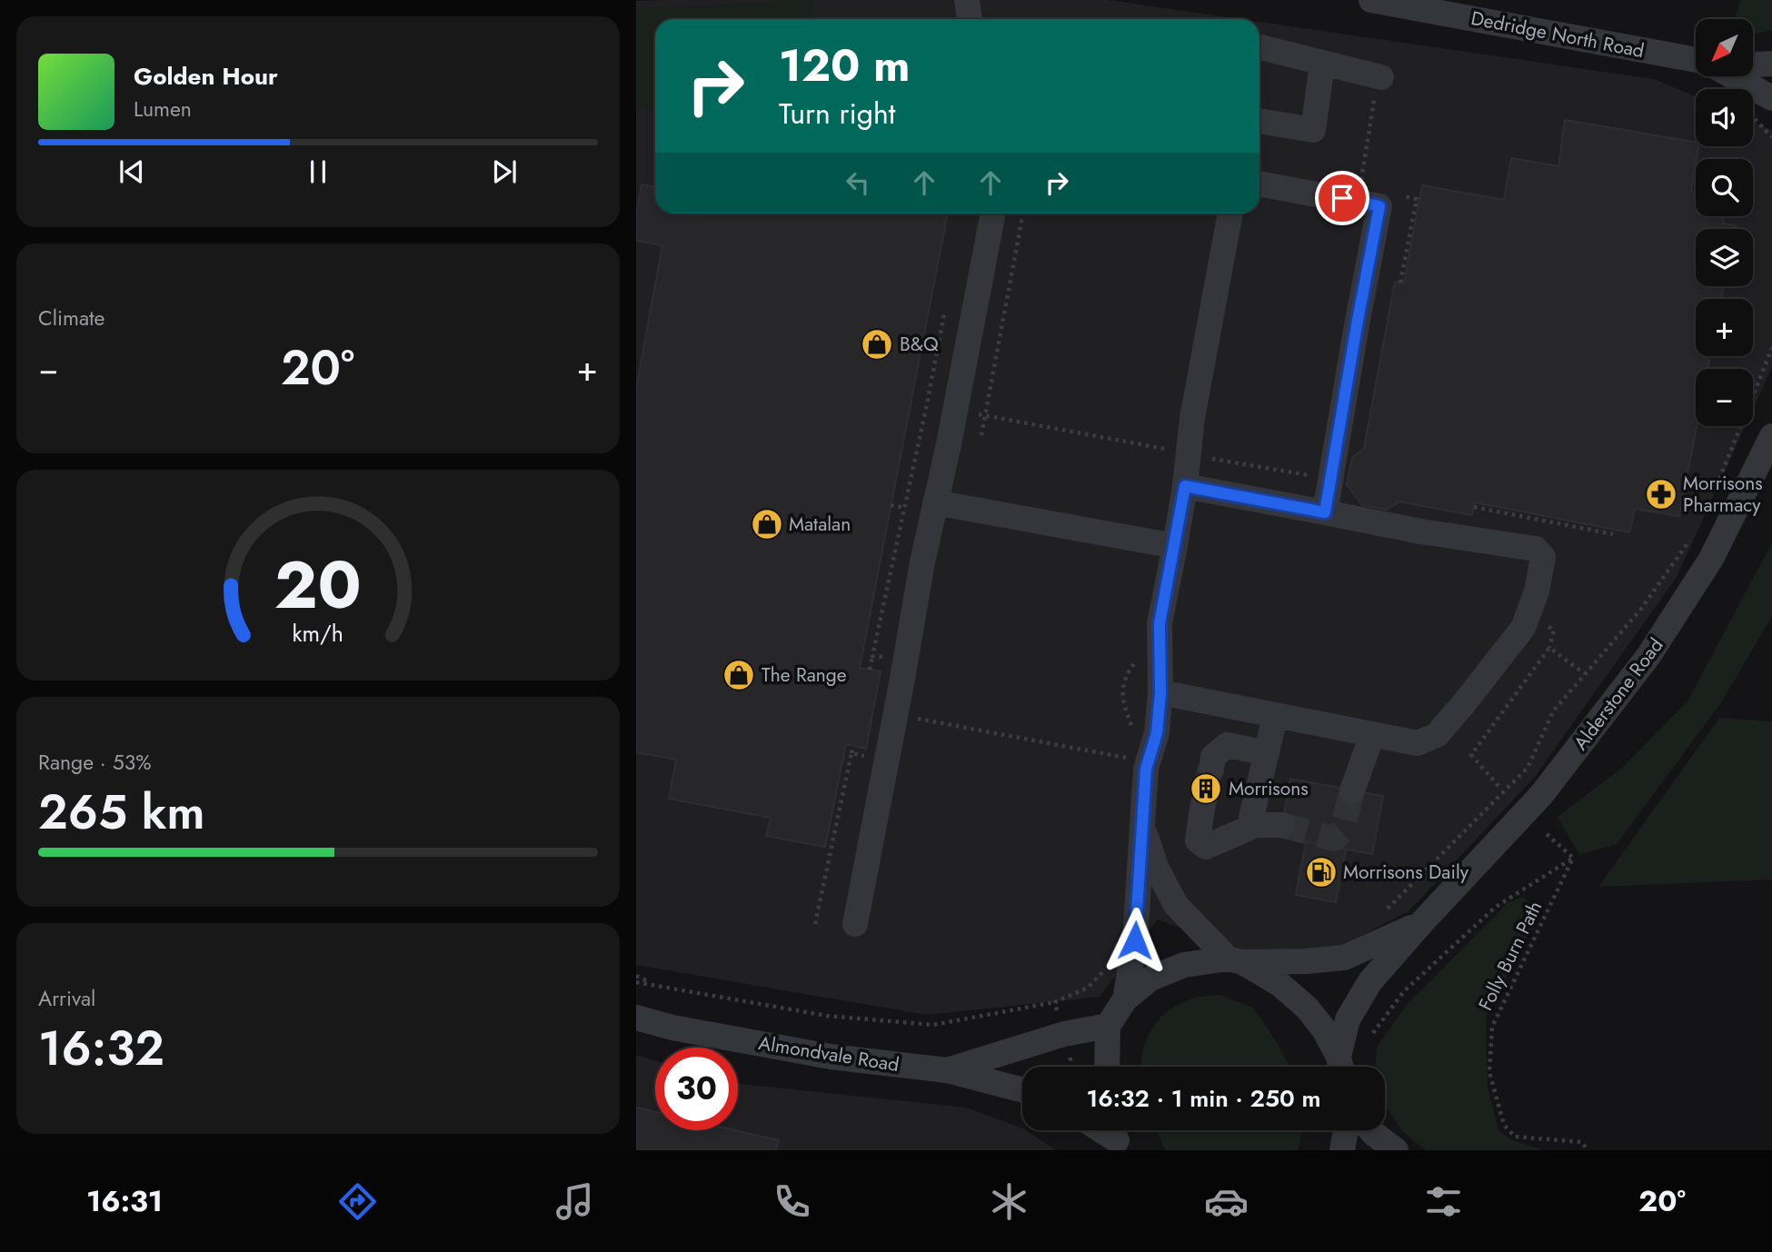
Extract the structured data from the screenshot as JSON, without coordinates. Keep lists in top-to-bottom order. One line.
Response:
{"streets":{"street":["Dedridge North Road","Alderstone Road","Almondvale Road"],"path":["Folly Burn Path"]},"places":{"shop":["B&Q","Matalan","The Range"],"pharmacy":["Morrisons Pharmacy"],"building":["Morrisons"],"fuel station":["Morrisons Daily"]},"north":"bottom left","page":{"map_buttons":["+","−"],"turn":["120 m","Turn right"],"song":["Golden Hour","Lumen"],"tile":["Climate",["Range · 53%","265 km"],["Arrival","16:32"]],"heat":["−","20°","+"],"limit":"30","trip":"16:32 · 1 min · 250 m","tabs":["16:31","20°"],"gauge":["20","km/h"]}}
